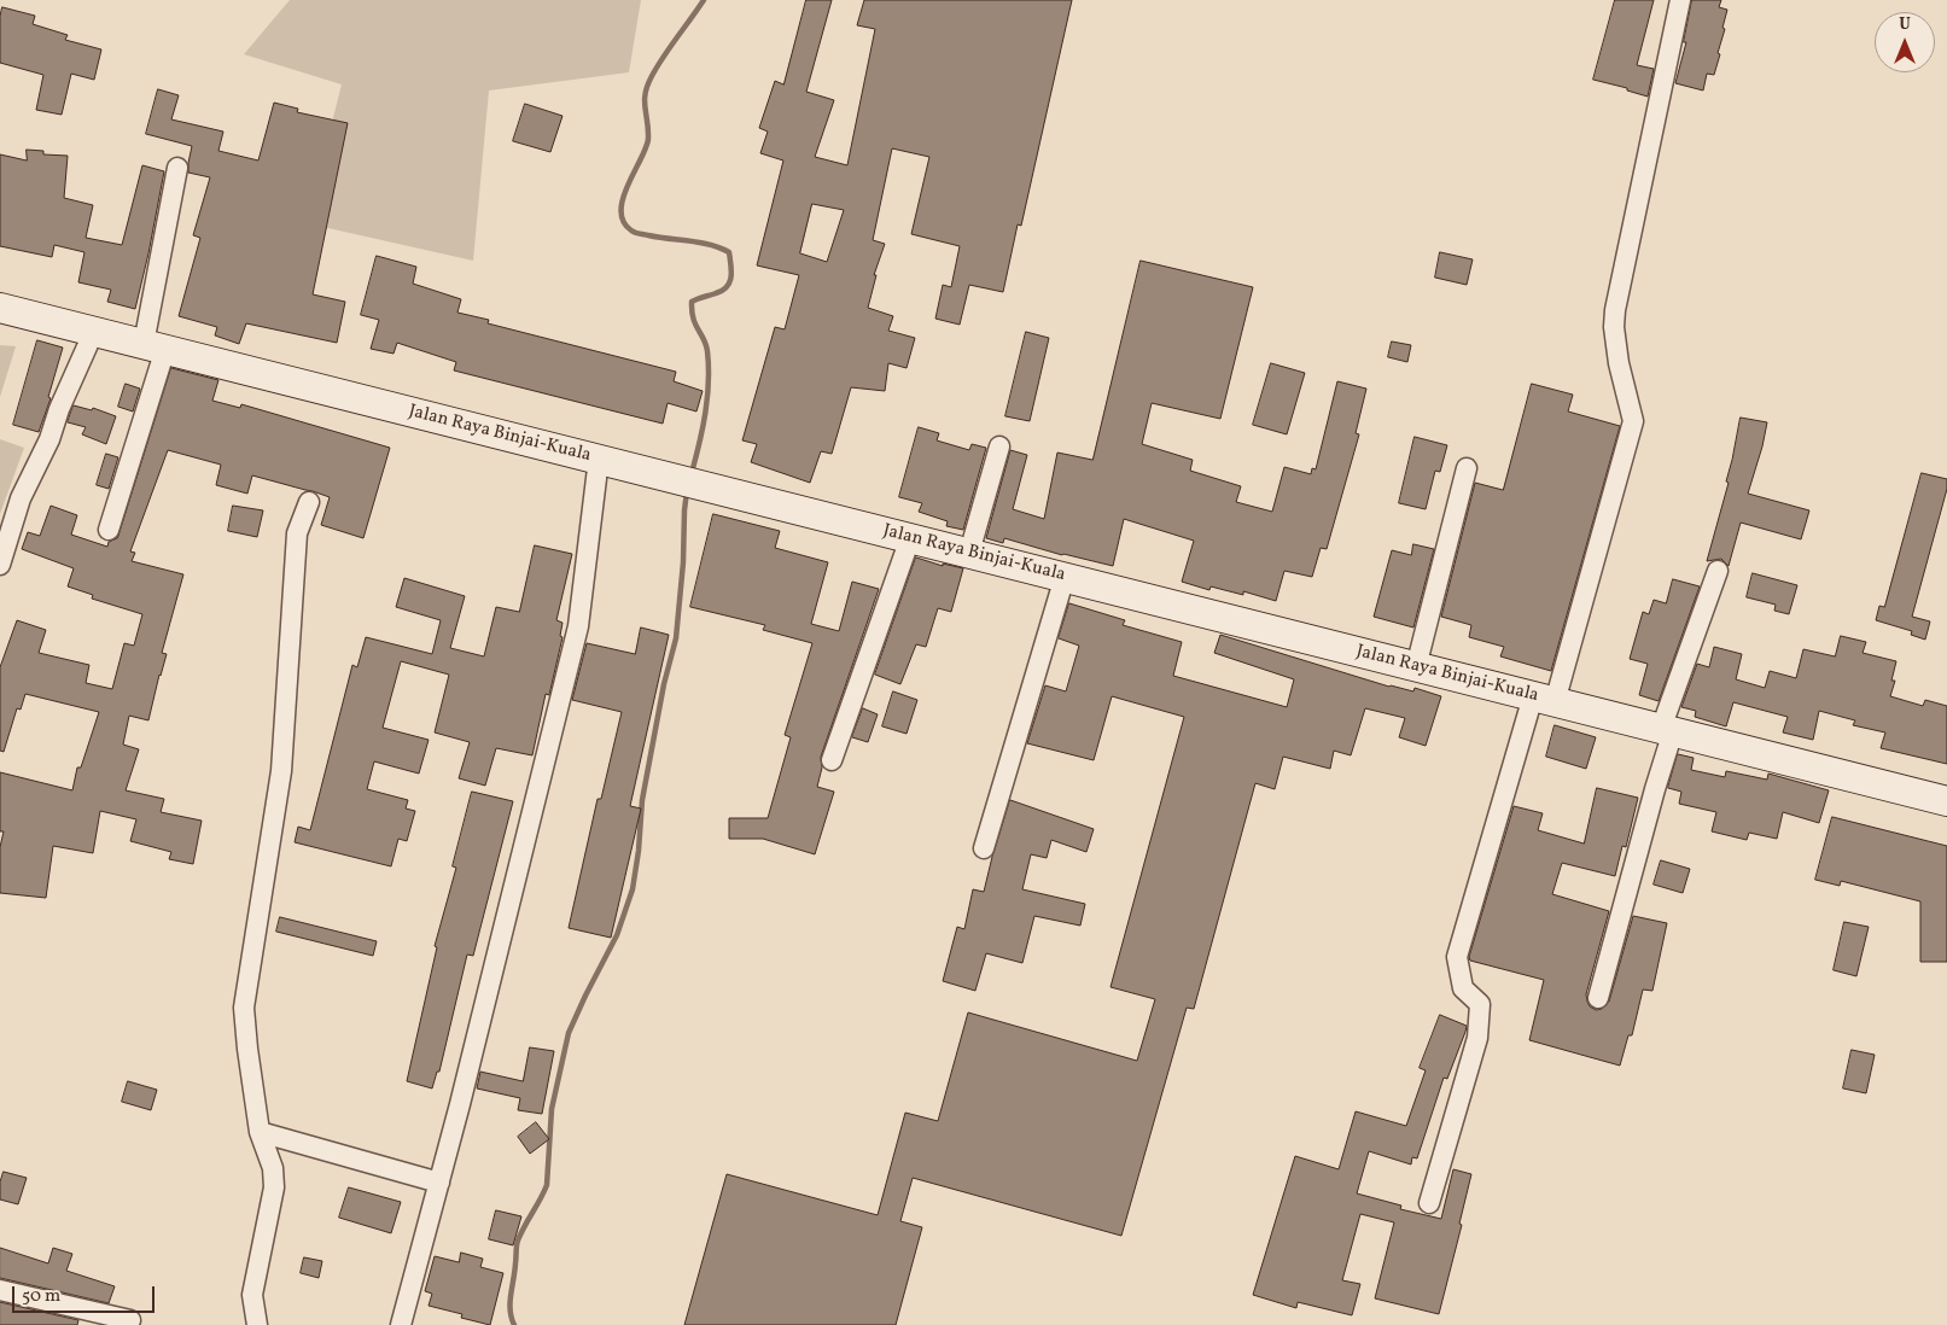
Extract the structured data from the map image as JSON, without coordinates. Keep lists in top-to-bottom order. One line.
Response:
{"streets":{"main road":["Jalan Raya Binjai-Kuala"]},"scale_bar":"50 m","north":"top"}
